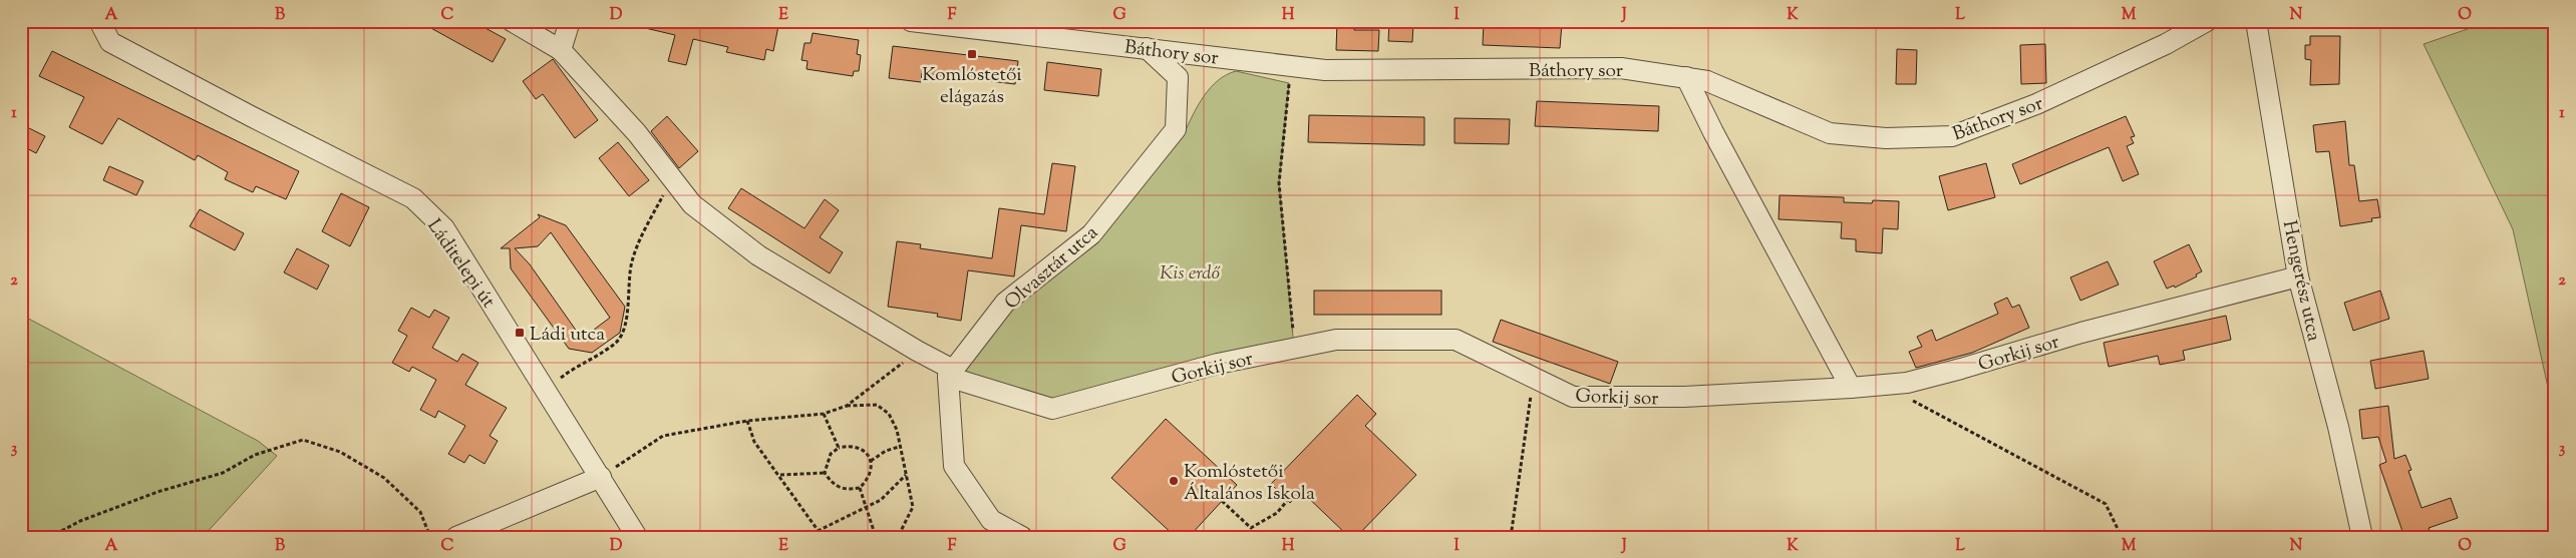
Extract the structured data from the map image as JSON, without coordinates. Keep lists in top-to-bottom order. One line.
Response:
{"streets":{"street":["Báthory sor","Láditelepi út","Olvasztár utca","Hengerész utca","Gorkij sor"]},"crossings":[["Báthory sor","Olvasztár utca"],["Olvasztár utca","Gorkij sor"],["Hengerész utca","Gorkij sor"]],"parks":["Kis erdő"],"places":{"transit":["Komlóstetői elágazás","Ládi utca"],"other":["Komlóstetői Általános Iskola"]},"grid":{"columns":["A","B","C","D","E","F","G","H","I","J","K","L","M","N","O"],"rows":["1","2","3"]}}
